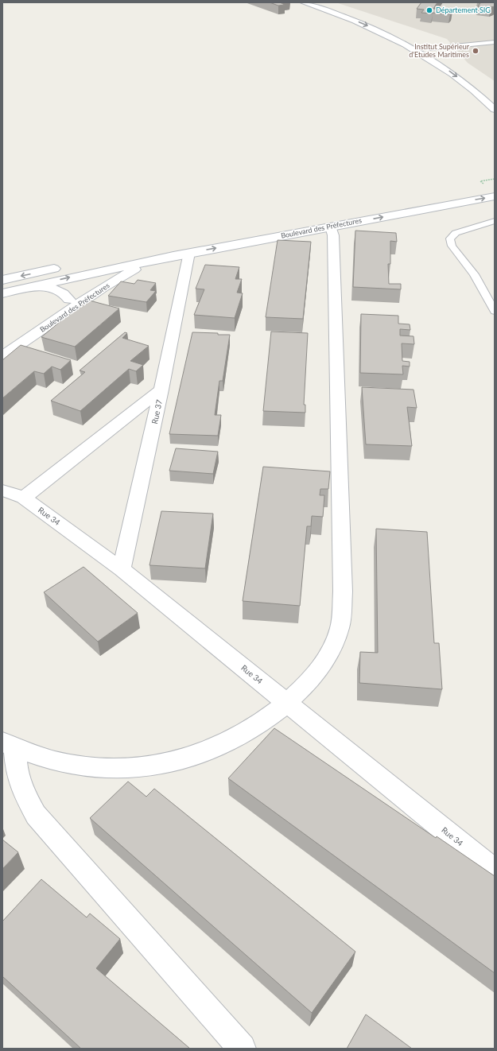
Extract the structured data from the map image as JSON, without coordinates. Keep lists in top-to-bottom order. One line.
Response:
{"streets":{"street":["Boulevard des Préfectures","Rue 37","Rue 34"]},"crossings":[["Boulevard des Préfectures","Rue 37"],["Rue 37","Rue 34"]],"places":["Département SIG","Institut Supérieur d'Etudes Maritimes"]}
